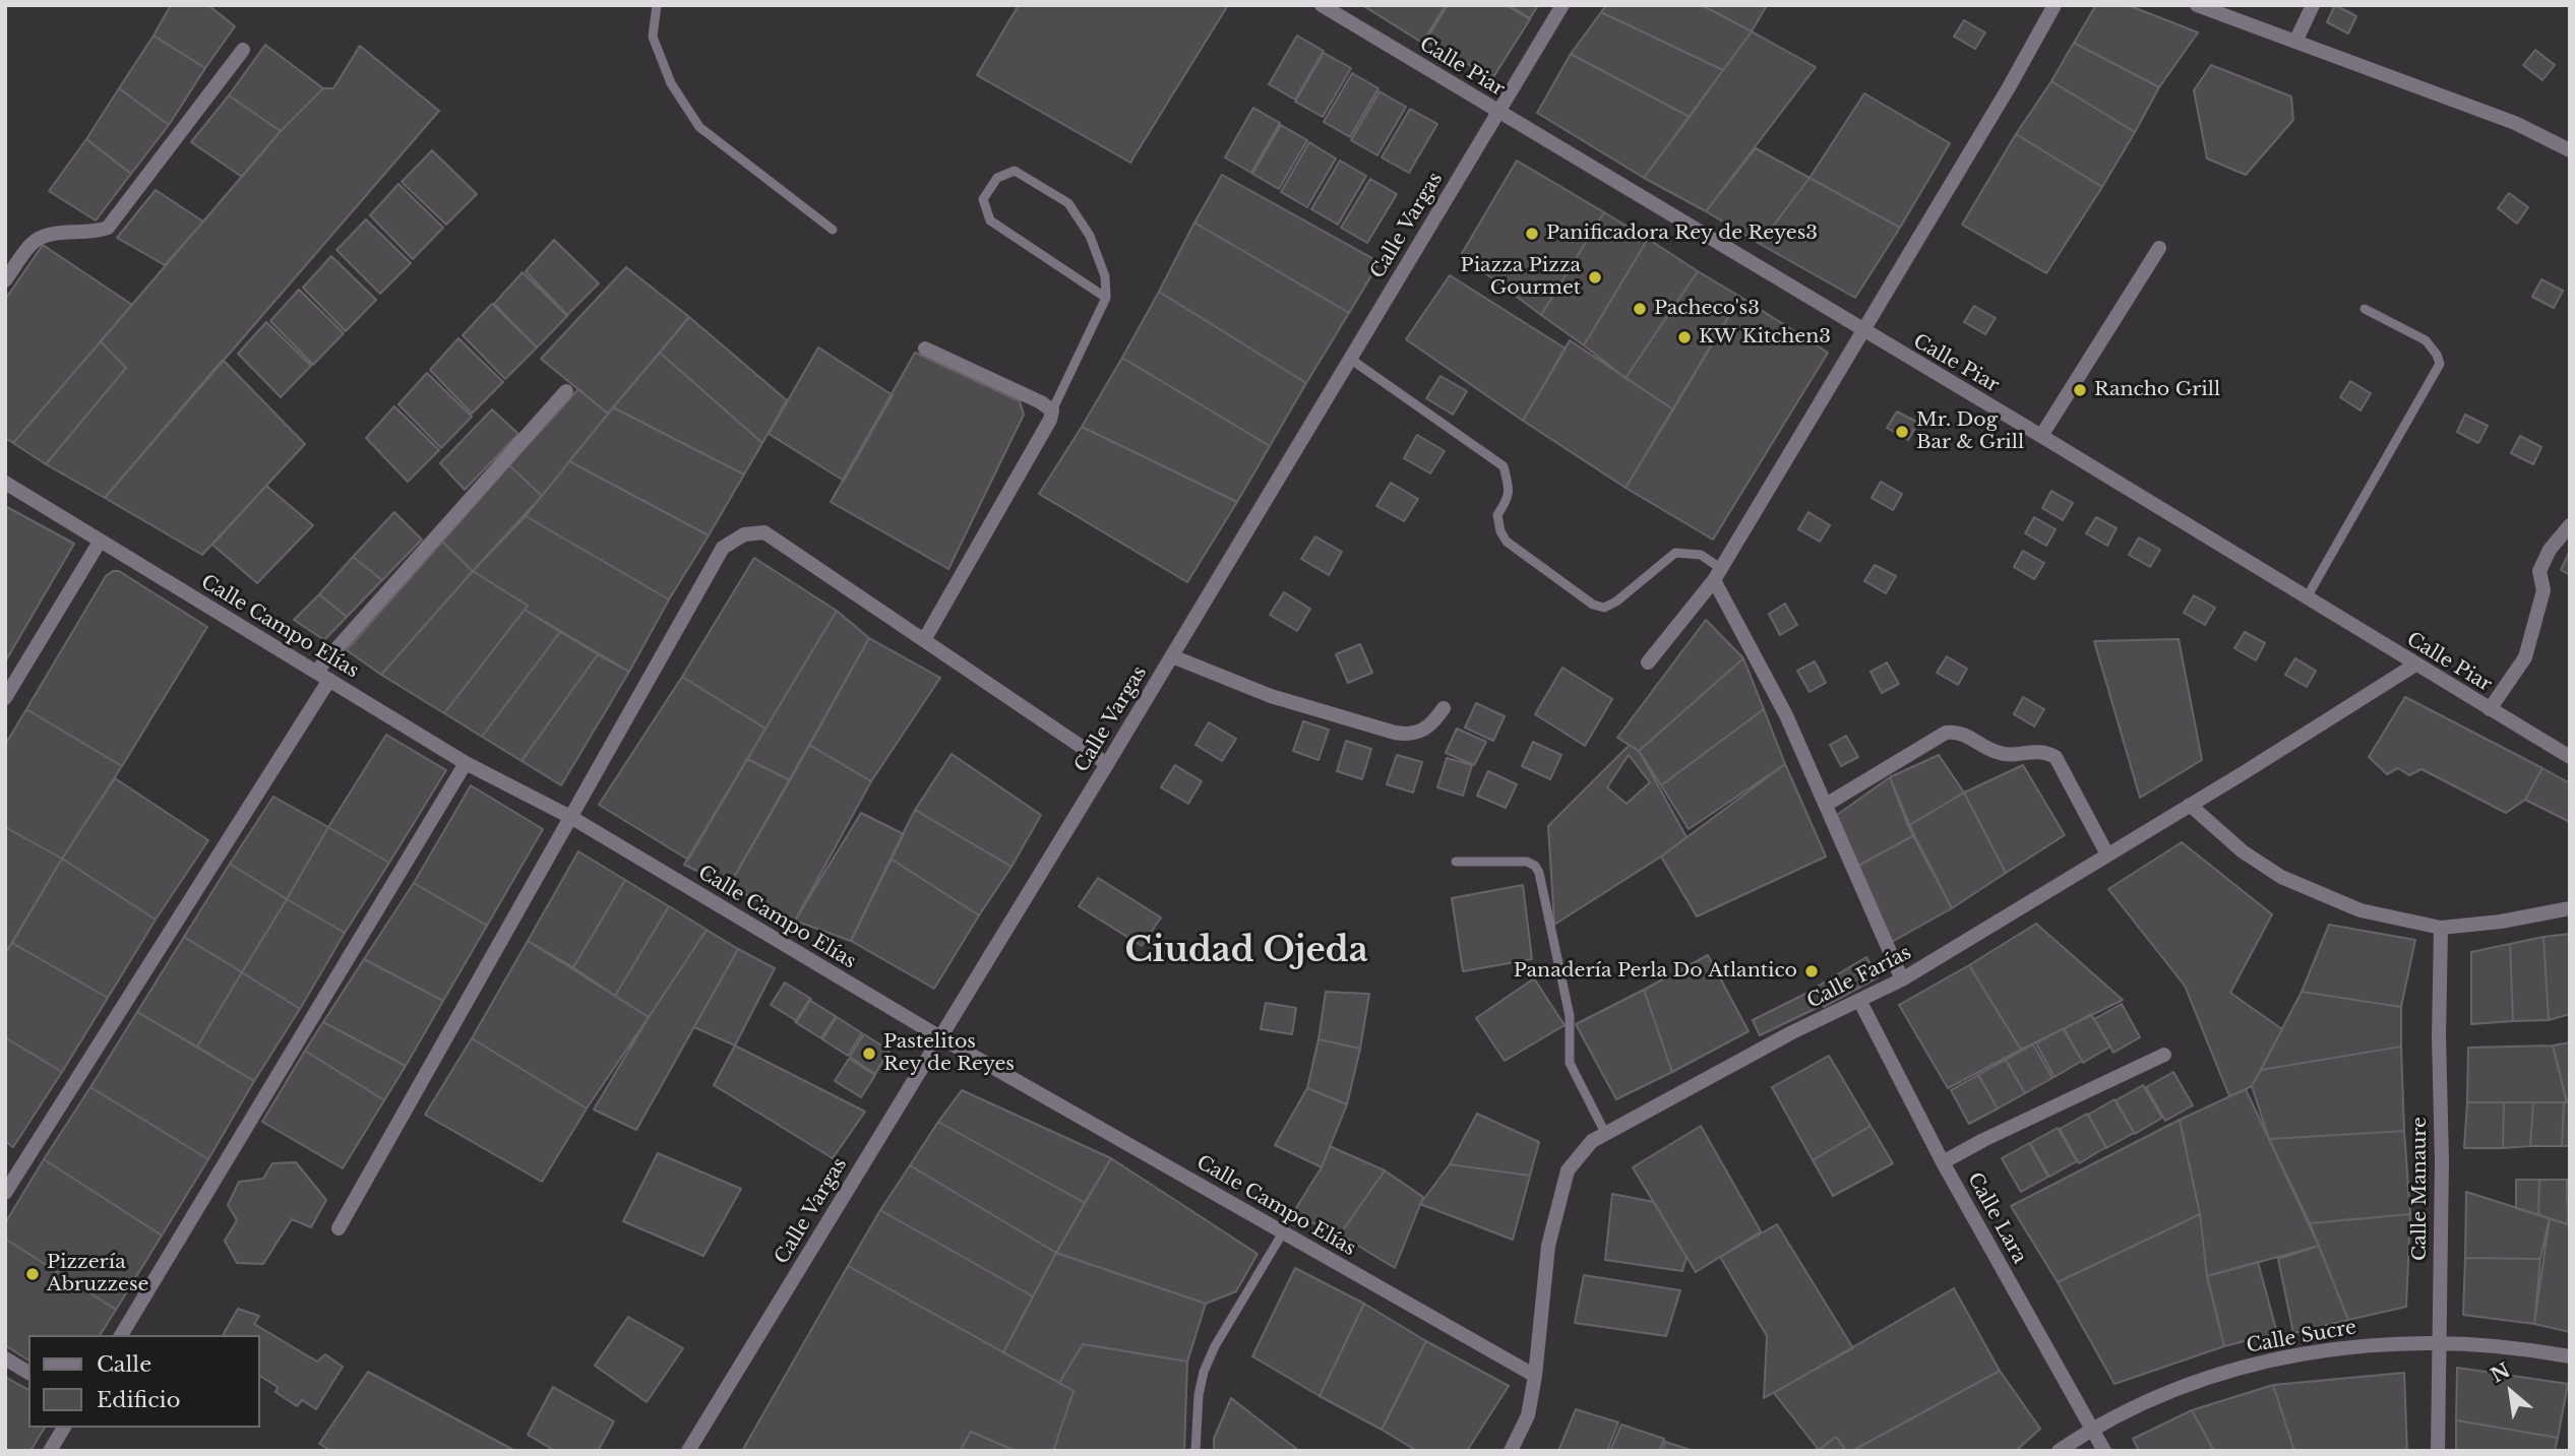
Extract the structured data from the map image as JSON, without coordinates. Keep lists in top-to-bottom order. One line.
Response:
{"streets":{"street":["Calle Piar","Calle Vargas","Calle Campo Elías","Calle Farías","Calle Manaure","Calle Lara","Calle Sucre"]},"crossings":[["Calle Piar","Calle Vargas"],["Calle Piar","Calle Farías"],["Calle Vargas","Calle Campo Elías"],["Calle Campo Elías","Calle Farías"],["Calle Farías","Calle Lara"],["Calle Manaure","Calle Sucre"],["Calle Lara","Calle Sucre"]],"districts":["Ciudad Ojeda"],"places":["Panificadora Rey de Reyes3","Piazza Pizza Gourmet","Pacheco's3","KW Kitchen3","Rancho Grill","Mr. Dog Bar & Grill","Panadería Perla Do Atlantico","Pastelitos Rey de Reyes","Pizzería Abruzzese"],"legend":["Calle","Edificio"],"north":"top left"}
